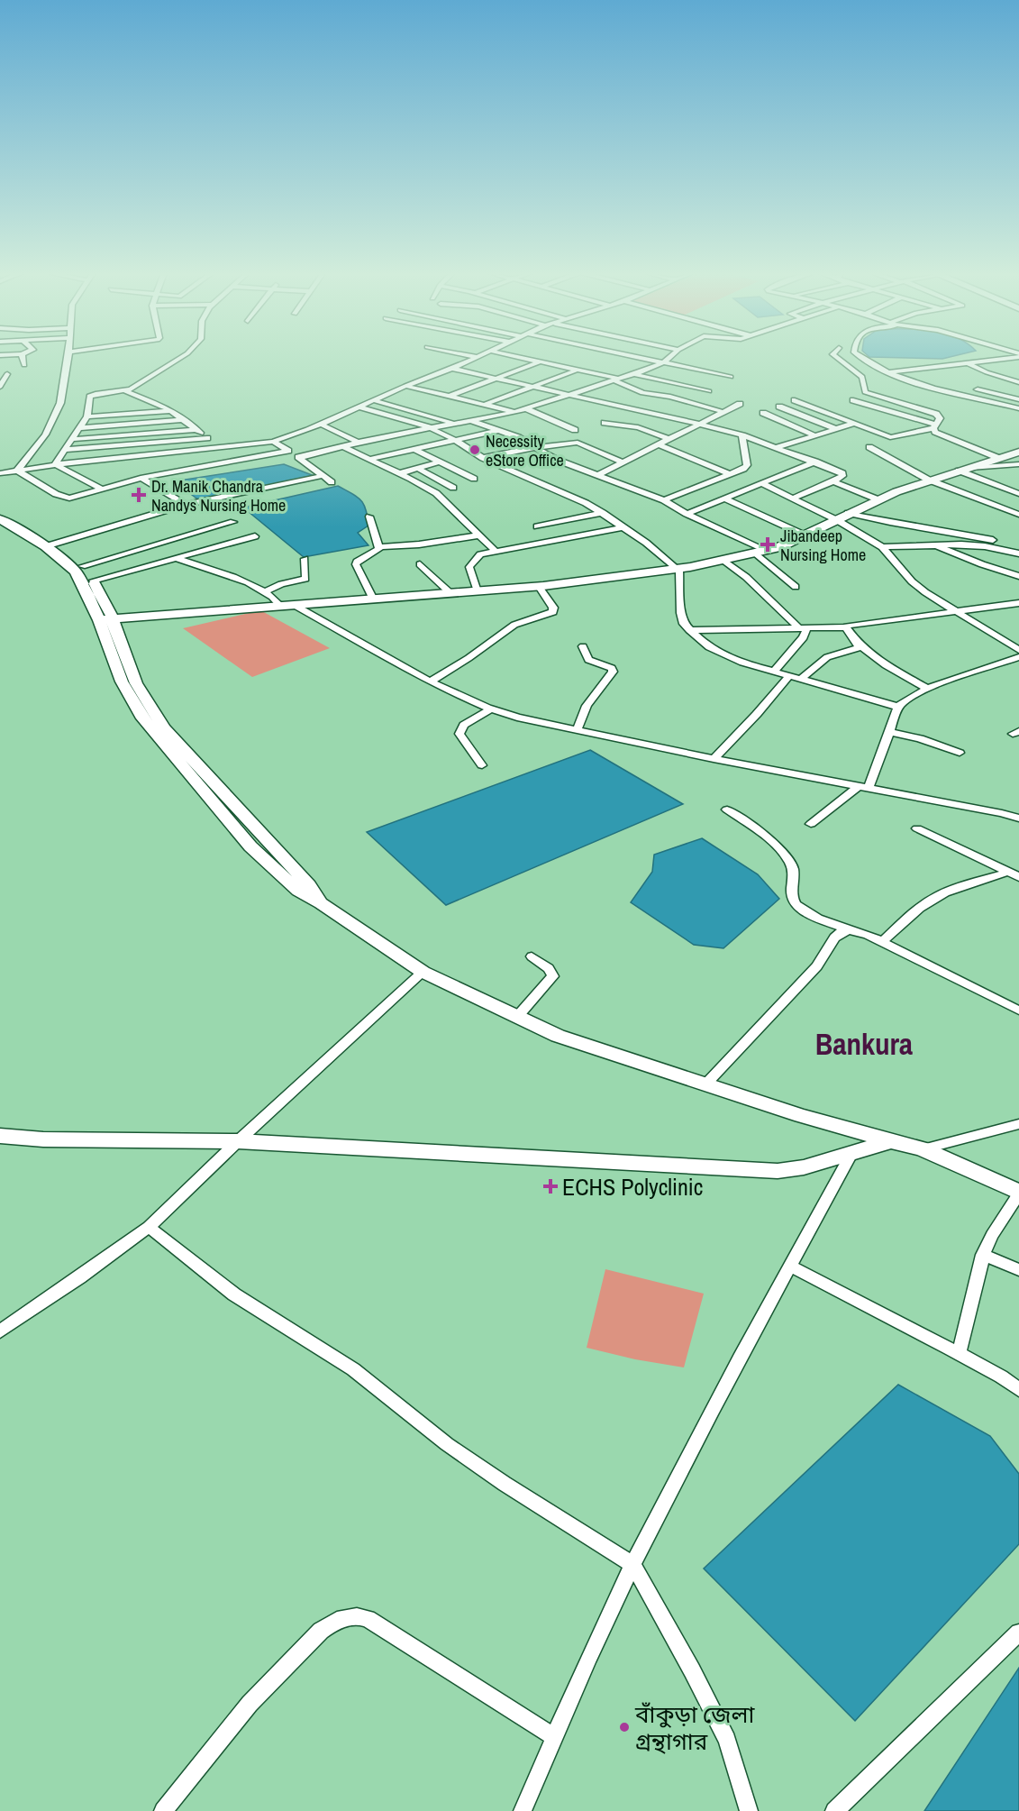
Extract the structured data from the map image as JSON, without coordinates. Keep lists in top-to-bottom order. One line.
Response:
{"districts":["Bankura"],"places":{"other":["Necessity eStore Office","বাঁকুড়া জেলা গ্ৰন্থাগার"],"health":["Dr. Manik Chandra Nandys Nursing Home","Jibandeep Nursing Home","ECHS Polyclinic"]}}
